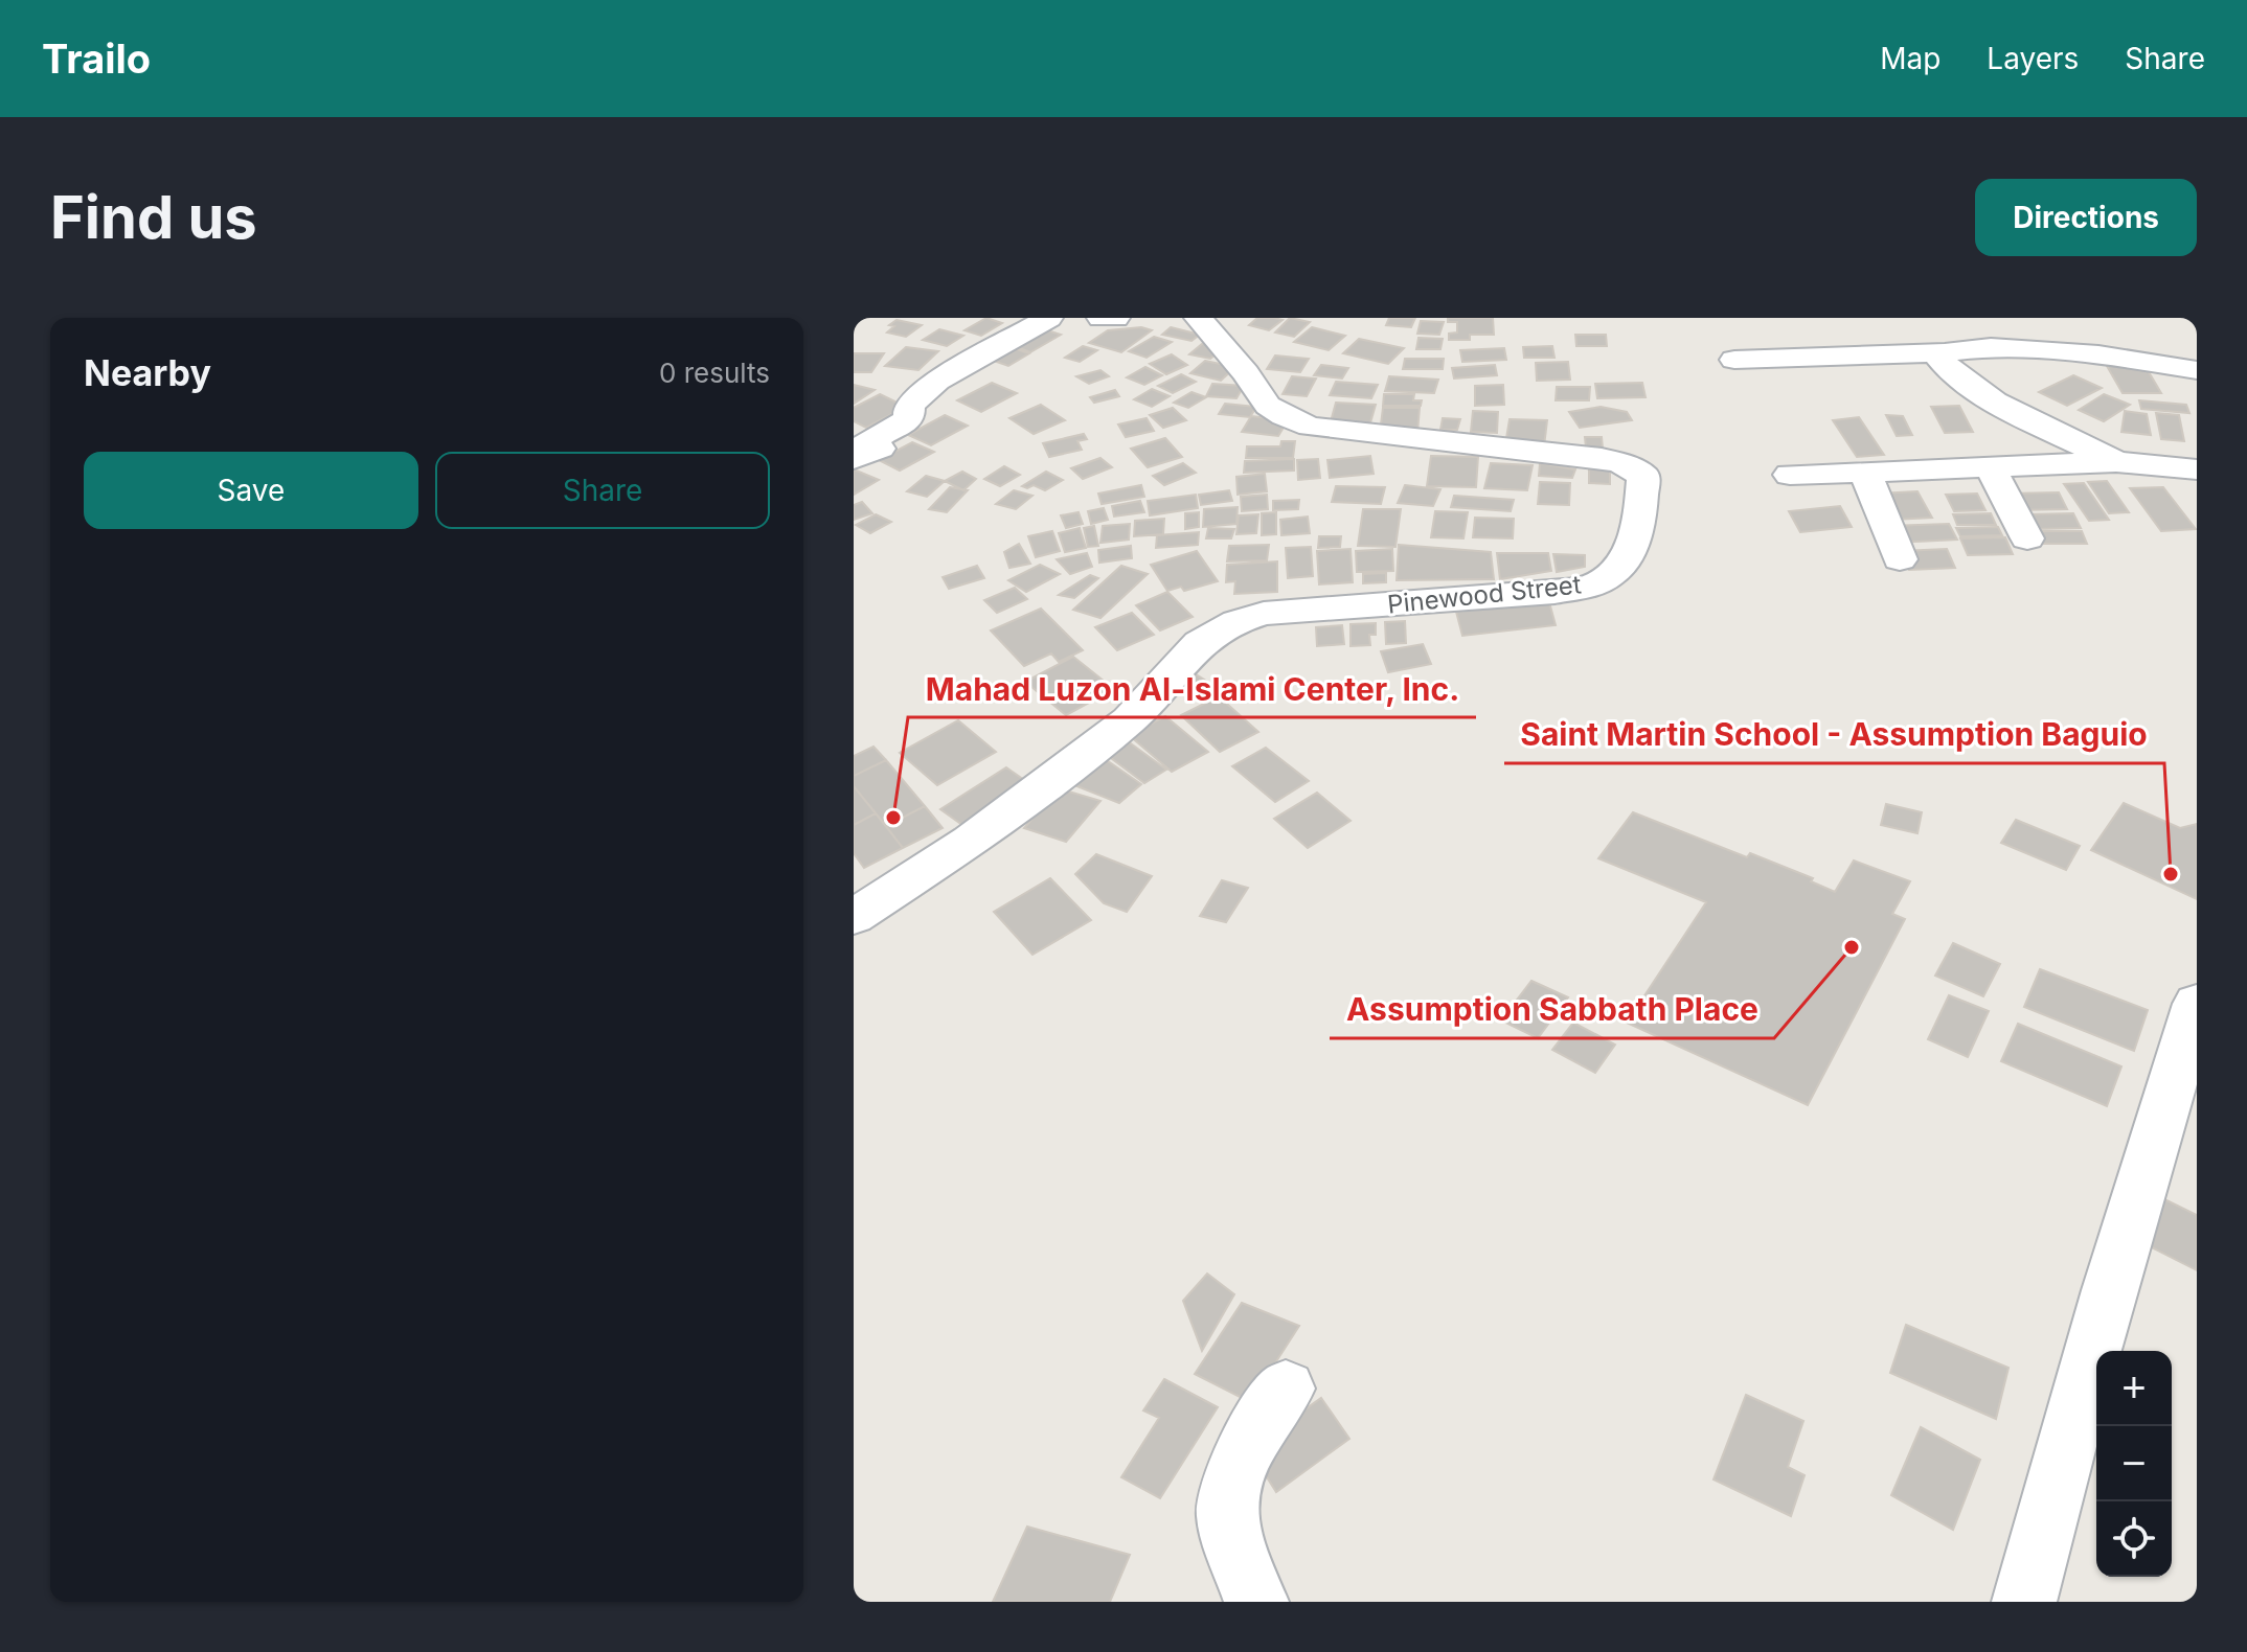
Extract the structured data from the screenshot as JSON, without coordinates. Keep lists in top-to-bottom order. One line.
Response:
{"streets":{"street":["Pinewood Street"]},"places":["Mahad Luzon Al-Islami Center, Inc.","Saint Martin School - Assumption Baguio","Assumption Sabbath Place"],"page":{"header":"Trailo","nav":["Map","Layers","Share"],"buttons":["Directions",["Save","Share"]],"title":"Find us","heading":["Nearby","0 results"],"map_buttons":["+","−"]}}
